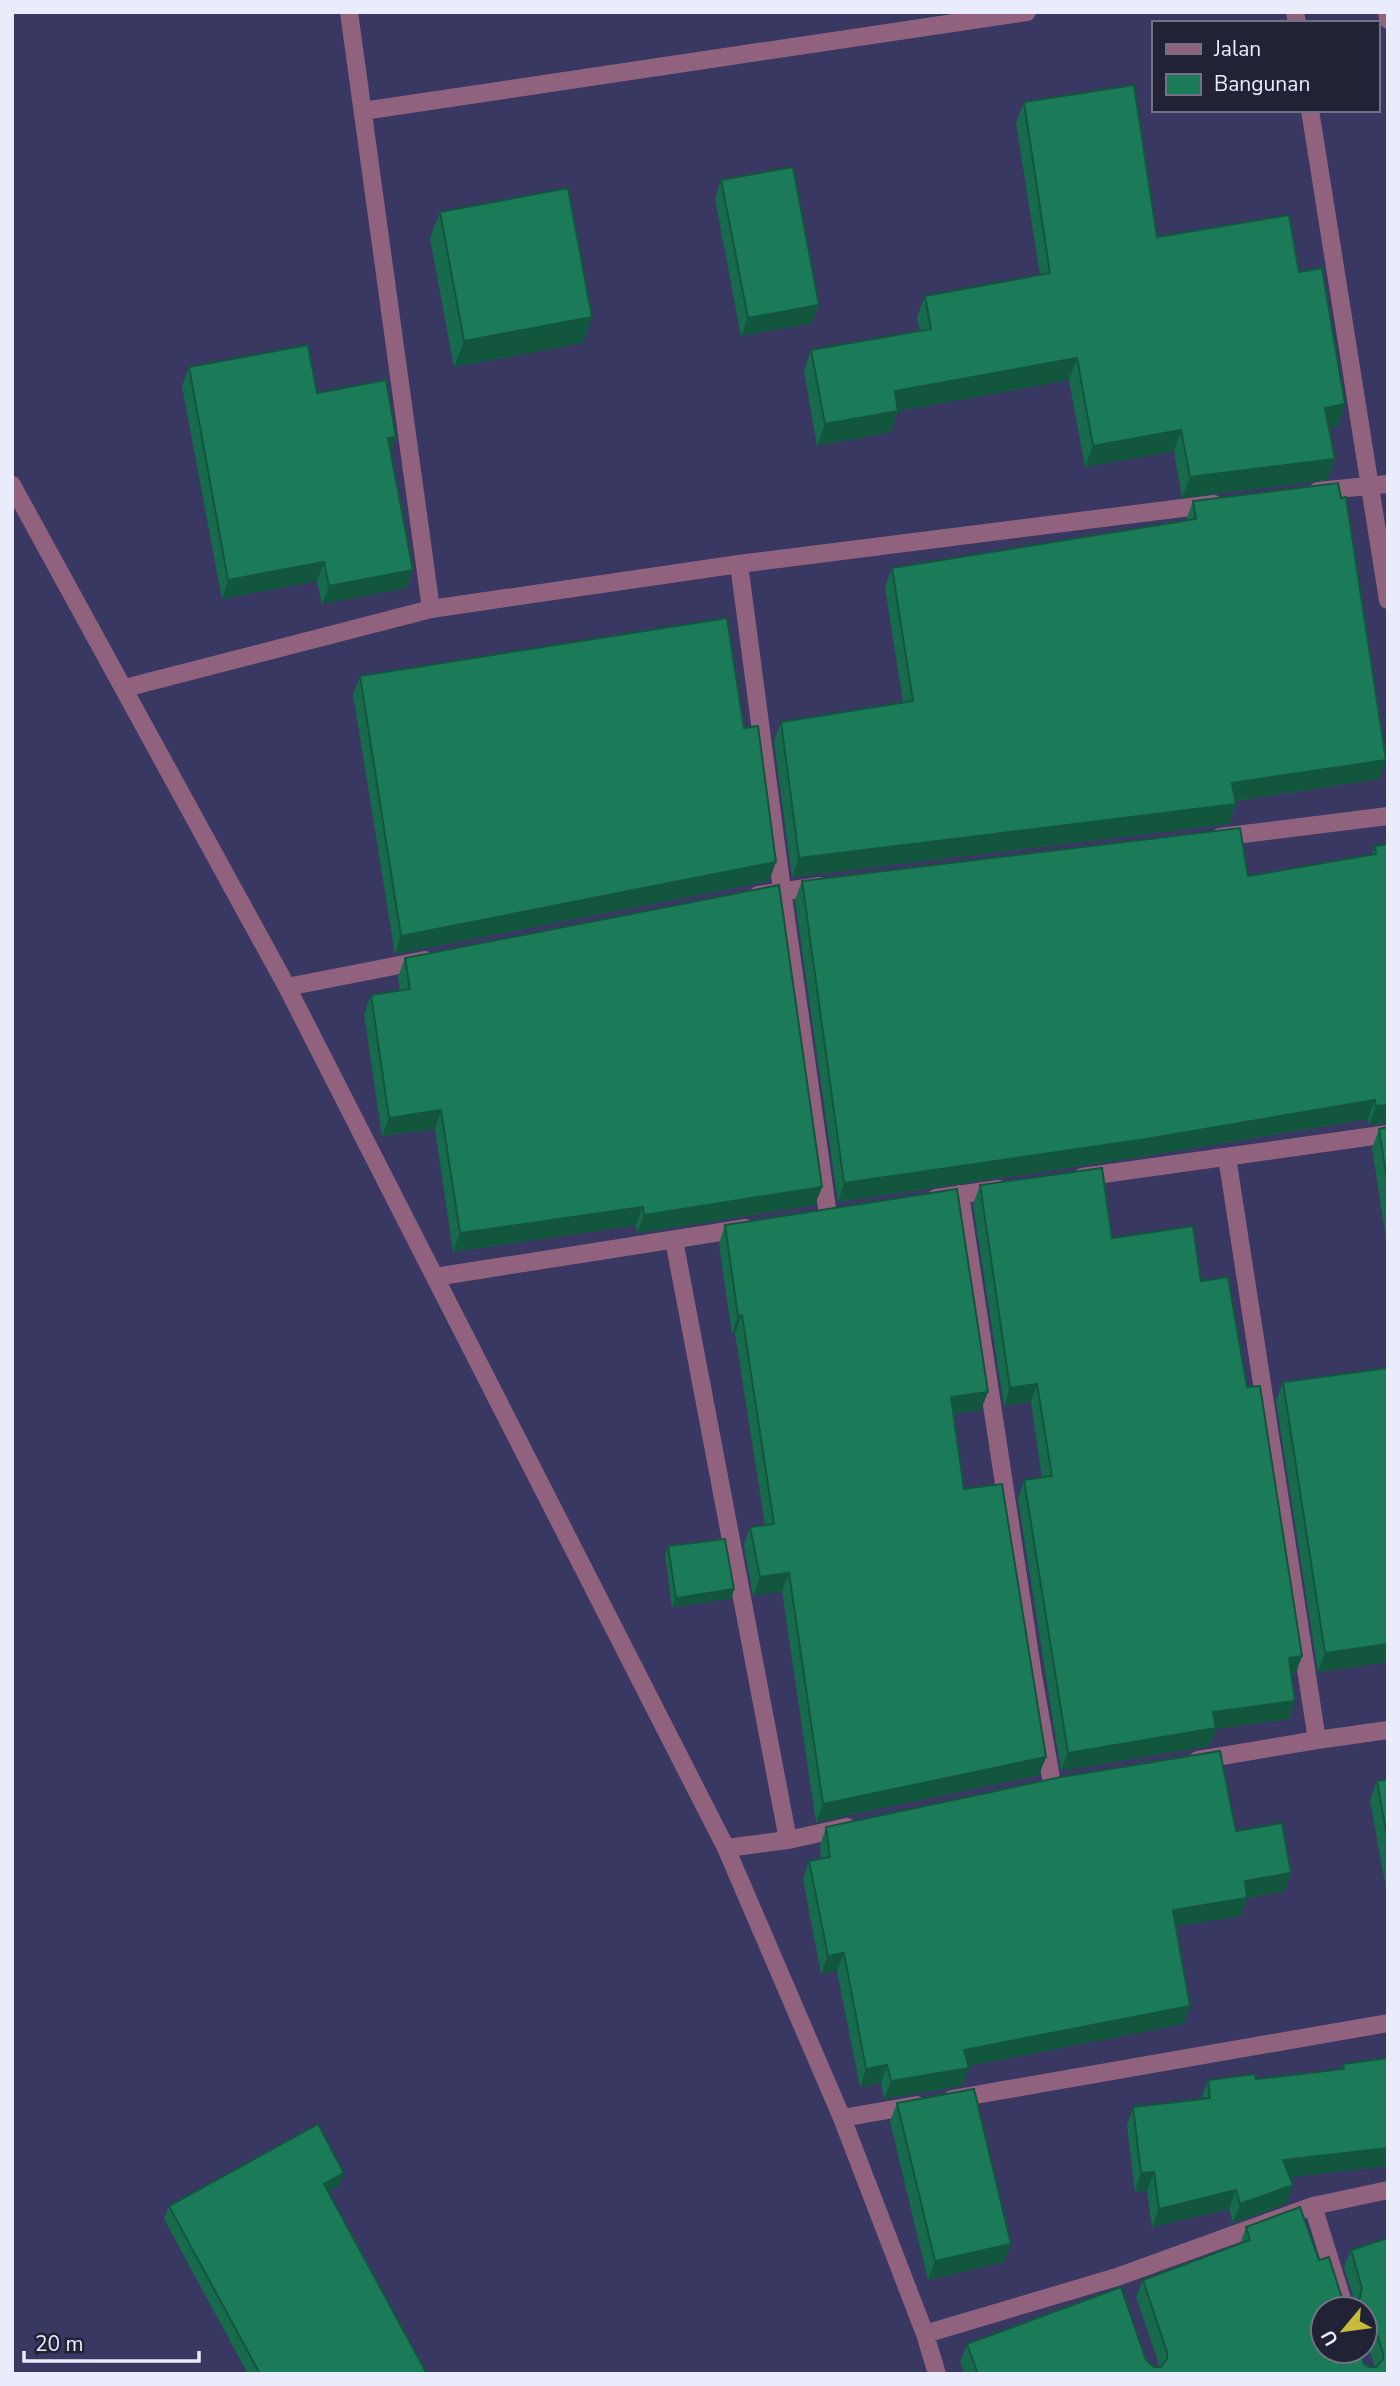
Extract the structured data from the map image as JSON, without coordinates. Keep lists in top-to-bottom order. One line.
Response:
{"legend":["Jalan","Bangunan"],"scale_bar":"20 m","north":"bottom left"}
